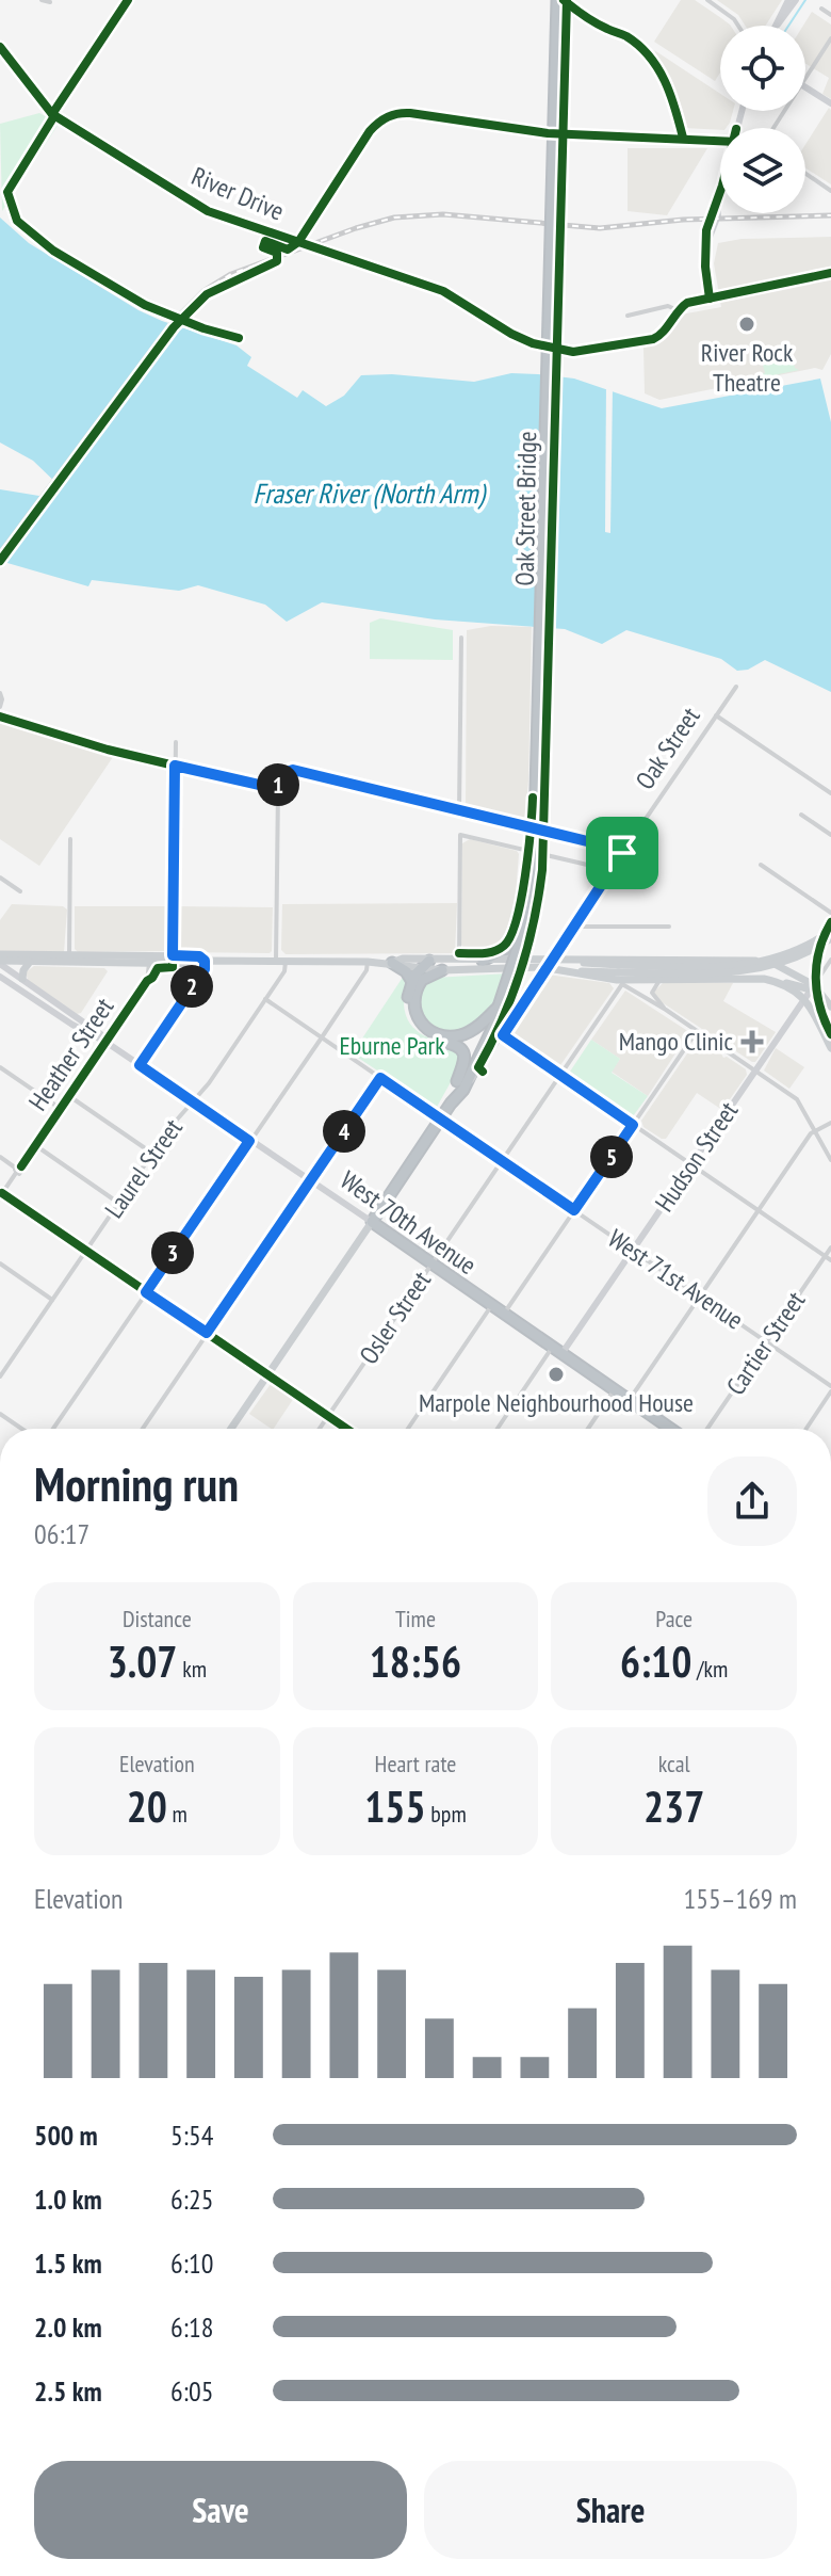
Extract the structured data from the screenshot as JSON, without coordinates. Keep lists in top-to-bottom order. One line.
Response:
{"streets":{"highway":["Oak Street Bridge","Oak Street","West 70th Avenue"],"street":["River Drive","Heather Street","Hudson Street","Laurel Street","West 71st Avenue","Osler Street","Cartier Street"]},"crossings":[["Oak Street Bridge","Oak Street"],["Oak Street","West 70th Avenue"],["Oak Street","West 71st Avenue"],["Heather Street","West 70th Avenue"],["Hudson Street","West 70th Avenue"],["Hudson Street","West 71st Avenue"],["Laurel Street","West 70th Avenue"],["Laurel Street","West 71st Avenue"],["West 70th Avenue","Osler Street"],["West 71st Avenue","Osler Street"],["West 71st Avenue","Cartier Street"]],"water":["Fraser River (North Arm)"],"parks":["Eburne Park"],"places":{"other":["River Rock Theatre","Marpole Neighbourhood House"],"health":["Mango Clinic"]},"page":{"pins":["1","2","4","5","3"],"heading":["Morning run","06:17"],"stats":[["Distance","3.07 km"],["Time","18:56"],["Pace","6:10 /km"],["Elevation","20 m"],["Heart rate","155 bpm"],["kcal","237"]],"chart":["Elevation","155–169 m"],"list":[{"name":"500 m","note":"5:54"},{"name":"1.0 km","note":"6:25"},{"name":"1.5 km","note":"6:10"},{"name":"2.0 km","note":"6:18"},{"name":"2.5 km","note":"6:05"}],"buttons":["Save","Share"]}}
